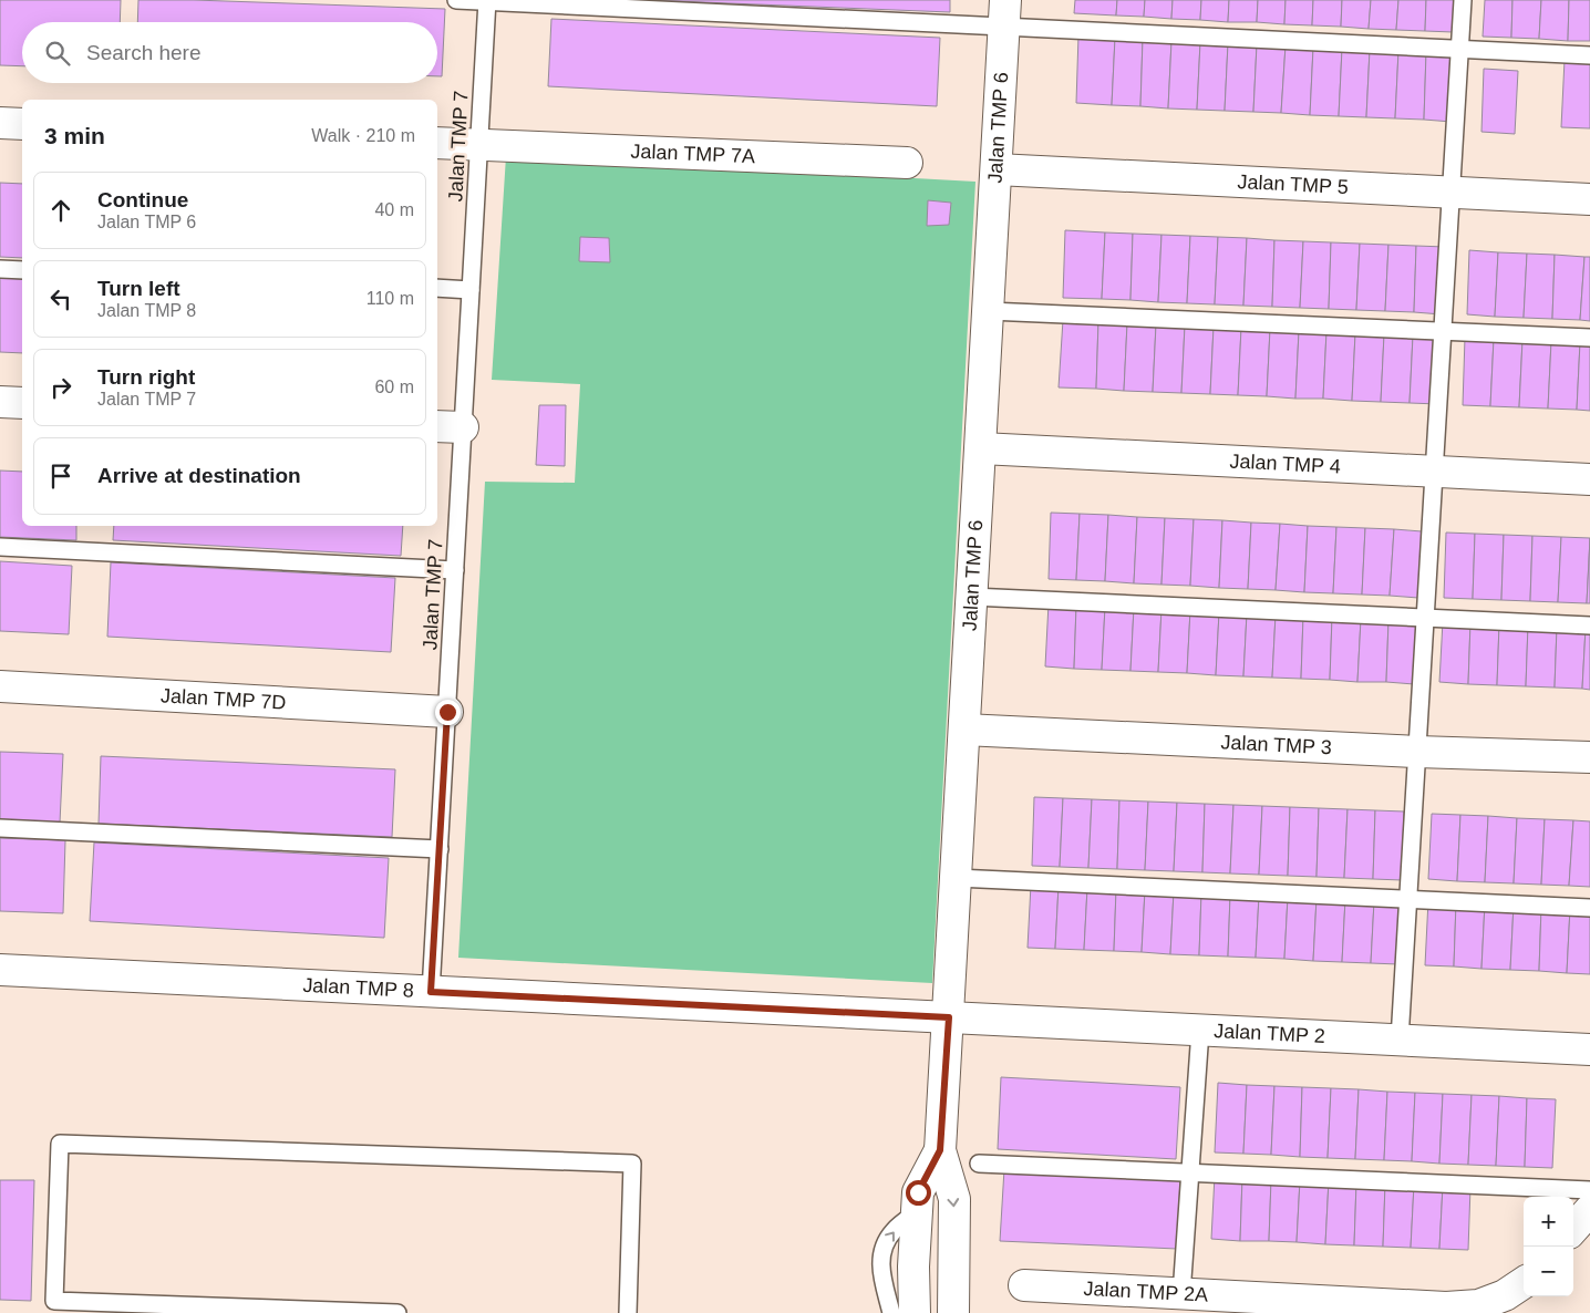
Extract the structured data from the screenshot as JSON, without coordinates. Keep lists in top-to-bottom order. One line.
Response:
{"streets":{"street":["Jalan TMP 6","Jalan TMP 7A","Jalan TMP 5","Jalan TMP 4","Jalan TMP 7D","Jalan TMP 3","Jalan TMP 8","Jalan TMP 2","Jalan TMP 2A"],"lane":["Jalan TMP 7"]},"crossings":[["Jalan TMP 6","Jalan TMP 5"],["Jalan TMP 6","Jalan TMP 4"],["Jalan TMP 6","Jalan TMP 3"],["Jalan TMP 6","Jalan TMP 8"],["Jalan TMP 6","Jalan TMP 2"],["Jalan TMP 7","Jalan TMP 7A"],["Jalan TMP 7","Jalan TMP 7D"],["Jalan TMP 7","Jalan TMP 8"],["Jalan TMP 8","Jalan TMP 2"]],"page":{"search":"Search here","heading":["3 min","Walk · 210 m"],"list":[["Continue","Jalan TMP 6","40 m"],["Turn left","Jalan TMP 8","110 m"],["Turn right","Jalan TMP 7","60 m"],"Arrive at destination"],"map_buttons":["+","−"]}}
